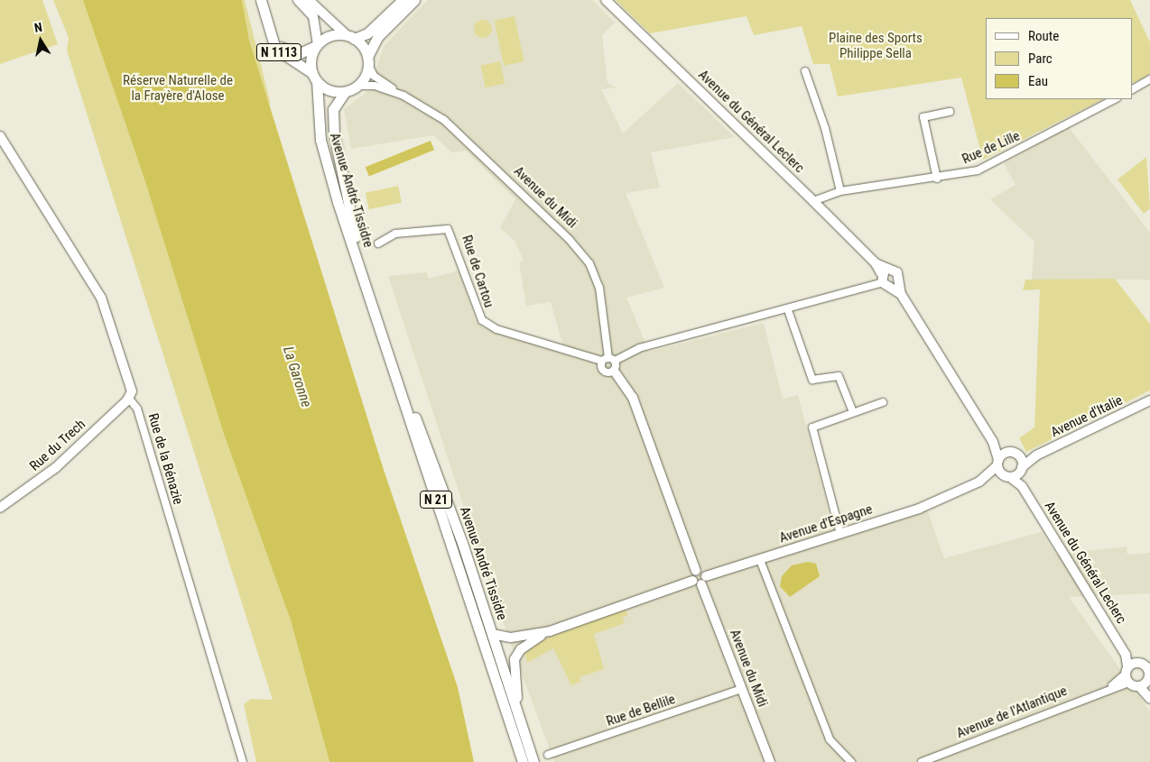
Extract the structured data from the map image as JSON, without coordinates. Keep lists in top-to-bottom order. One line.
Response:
{"streets":{"main road":["N 1113","Avenue André Tissidre","N 21"],"street":["Avenue du Général Leclerc","Rue de Lille","Avenue du Midi","Rue de Cartou","Avenue d'Italie","Rue du Trech","Rue de la Bénazie","Avenue d'Espagne","Rue de Bellile","Avenue de l'Atlantique"]},"crossings":[["N 1113","Avenue André Tissidre"],["N 1113","Avenue du Midi"],["Avenue du Général Leclerc","Rue de Lille"],["Avenue du Général Leclerc","Avenue d'Italie"],["Avenue du Général Leclerc","Avenue de l'Atlantique"],["Avenue André Tissidre","Avenue du Midi"],["Avenue du Midi","Rue de Cartou"],["Avenue du Midi","Avenue d'Espagne"],["Avenue du Midi","Rue de Bellile"],["Rue du Trech","Rue de la Bénazie"]],"water":["La Garonne"],"parks":["Plaine des Sports Philippe Sella","Réserve Naturelle de la Frayère d'Alose"],"legend":["Route","Parc","Eau"],"north":"top"}
